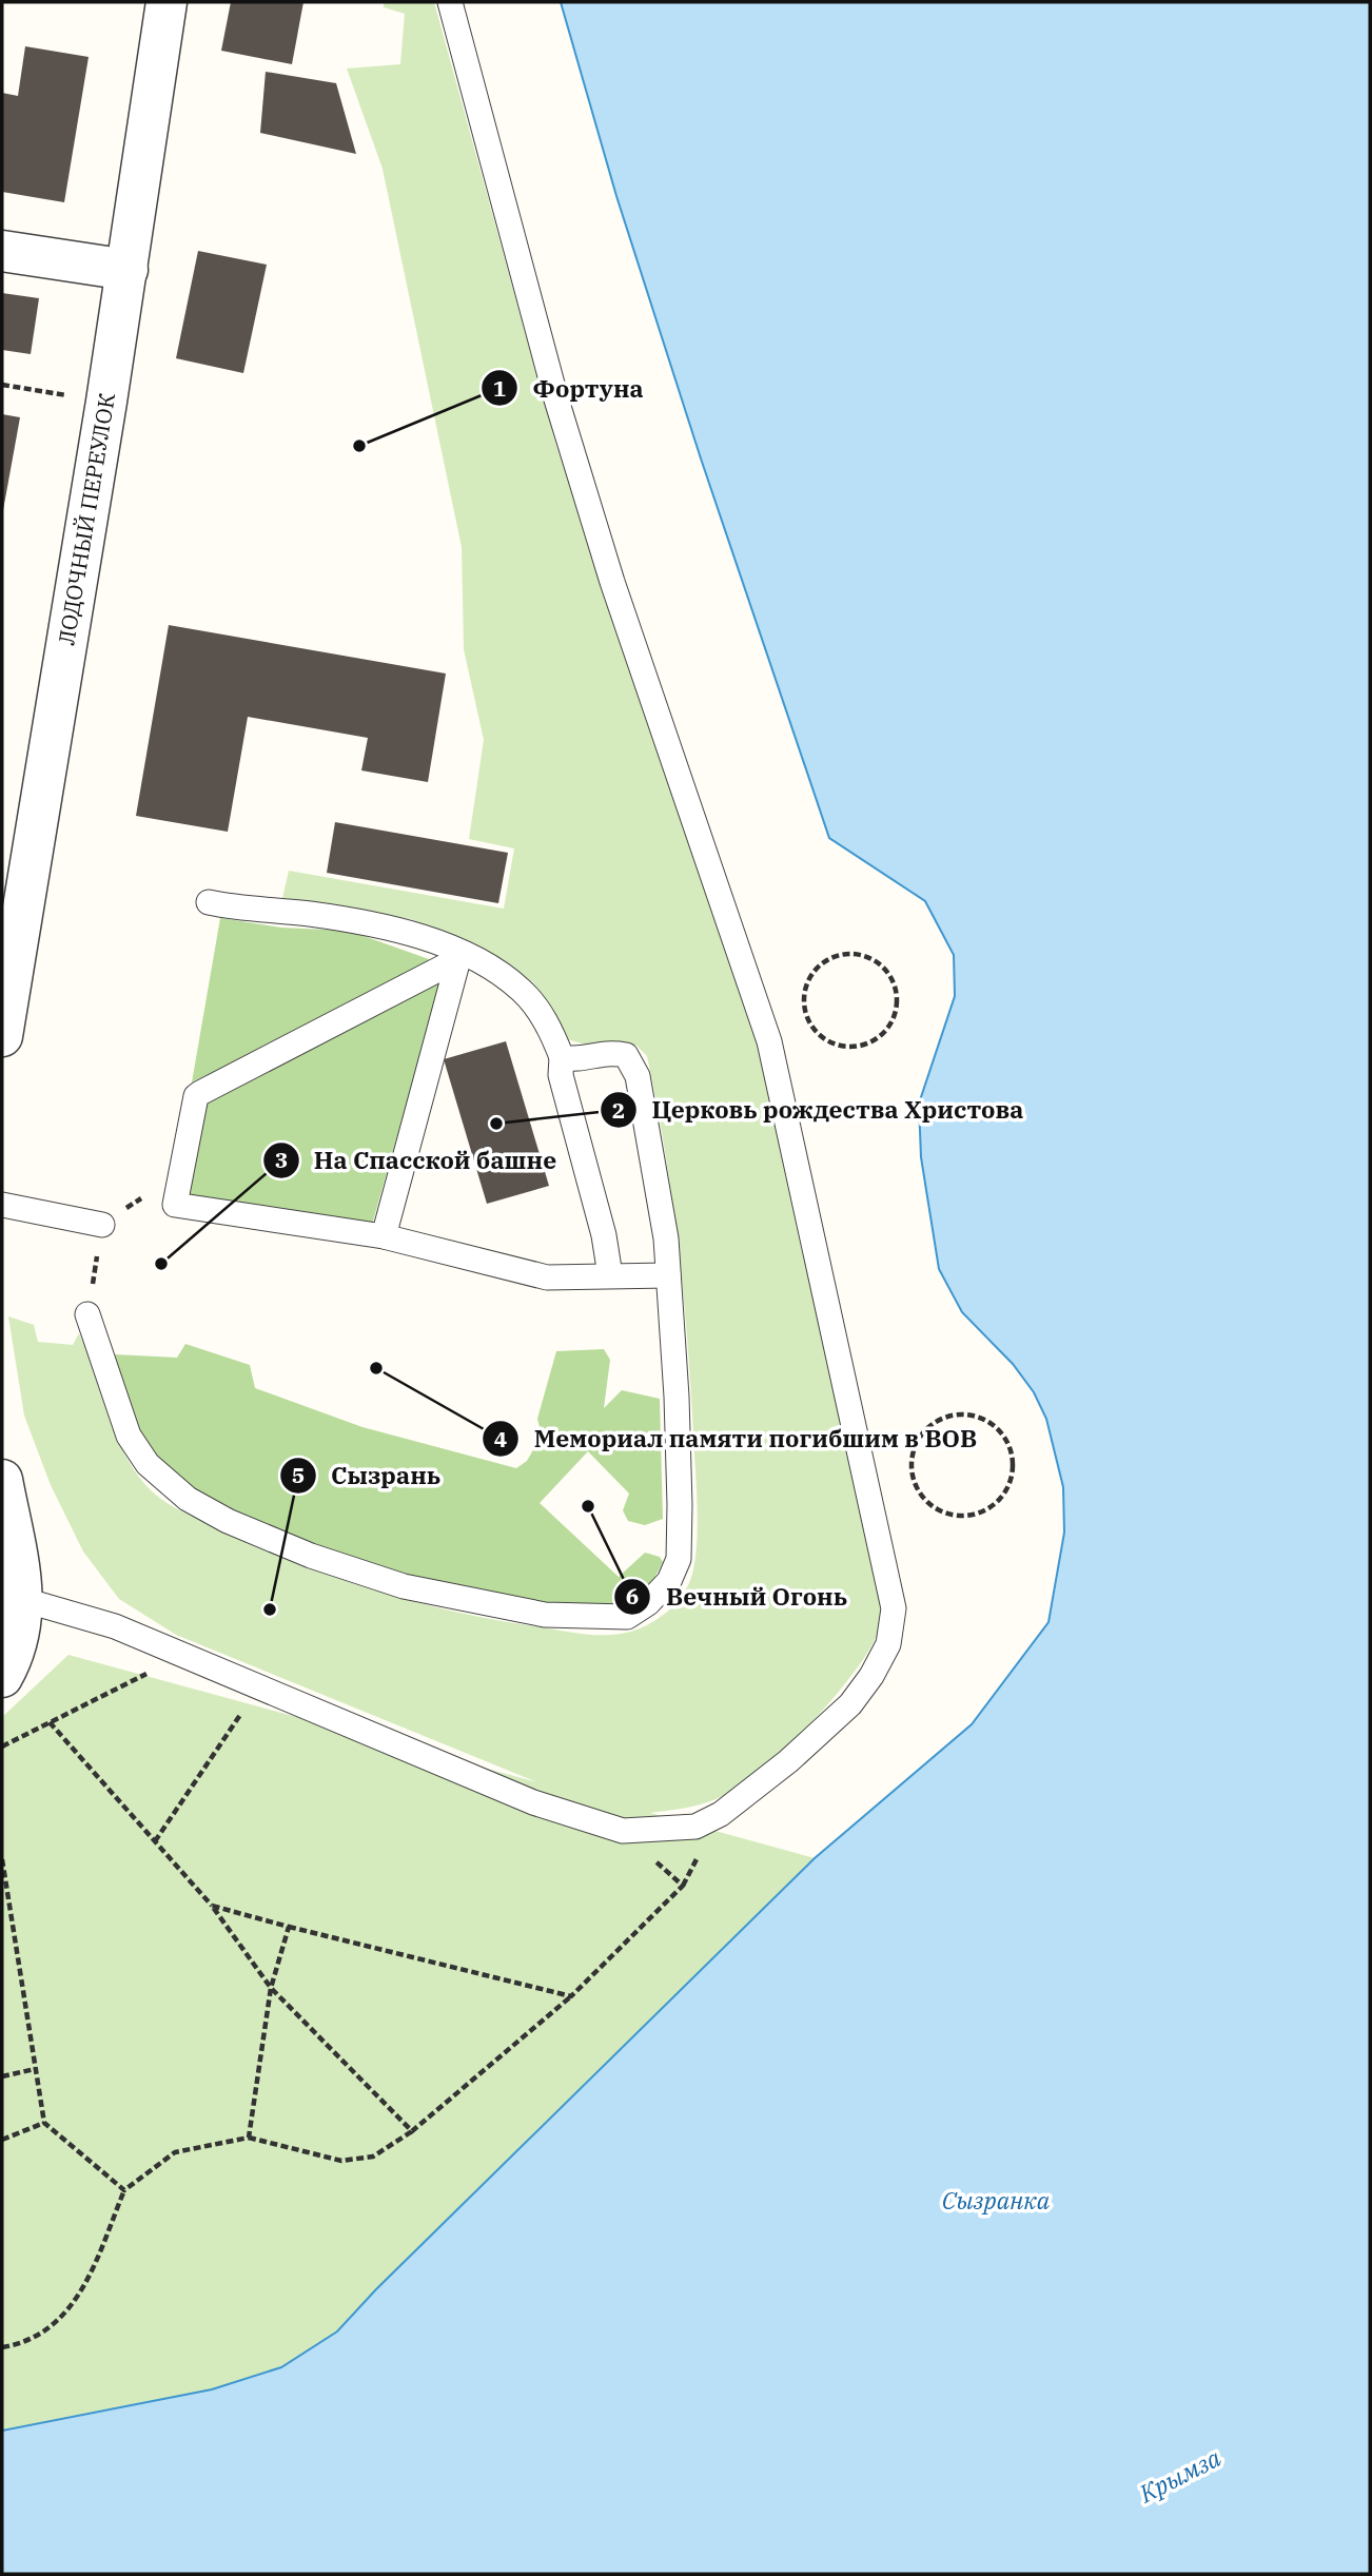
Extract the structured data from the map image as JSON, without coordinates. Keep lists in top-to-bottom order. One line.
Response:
{"streets":{"street":["ЛОДОЧНЫЙ ПЕРЕУЛОК"]},"water":["Сызранка","Крымза"],"places":["Фортуна","Церковь рождества Христова","На Спасской башне","Мемориал памяти погибшим в ВОВ","Вечный Огонь","Сызрань"]}
